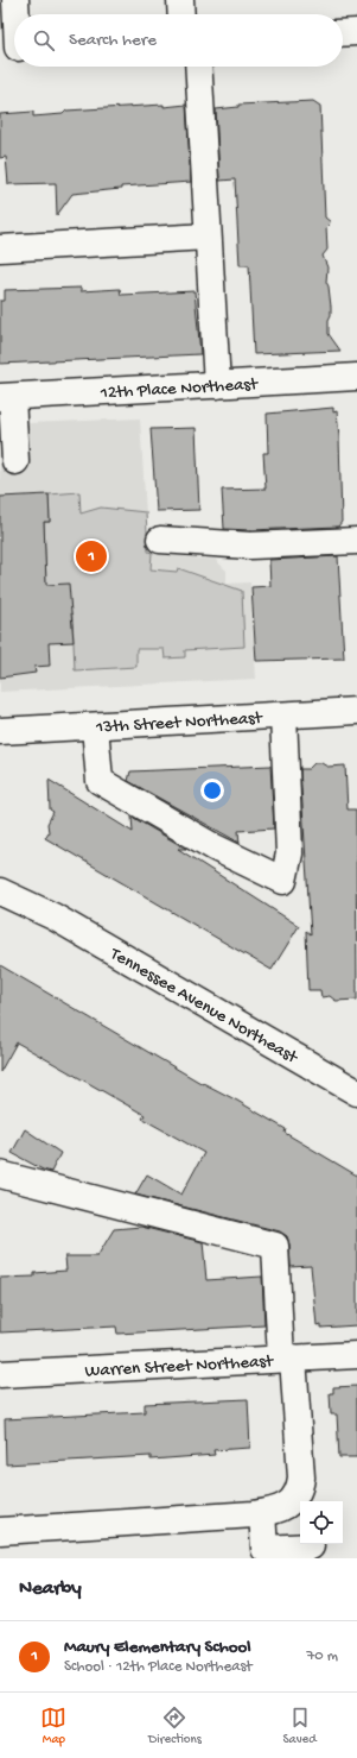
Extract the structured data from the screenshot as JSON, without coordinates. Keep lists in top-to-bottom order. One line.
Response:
{"streets":{"street":["12th Place Northeast","13th Street Northeast","Tennessee Avenue Northeast","Warren Street Northeast"]},"page":{"search":"Search here","pins":"1","heading":"Nearby","list":[{"mark":"1","name":"Maury Elementary School","note":"School · 12th Place Northeast","value":"70 m"}],"nav":["Map","Directions","Saved"]}}
